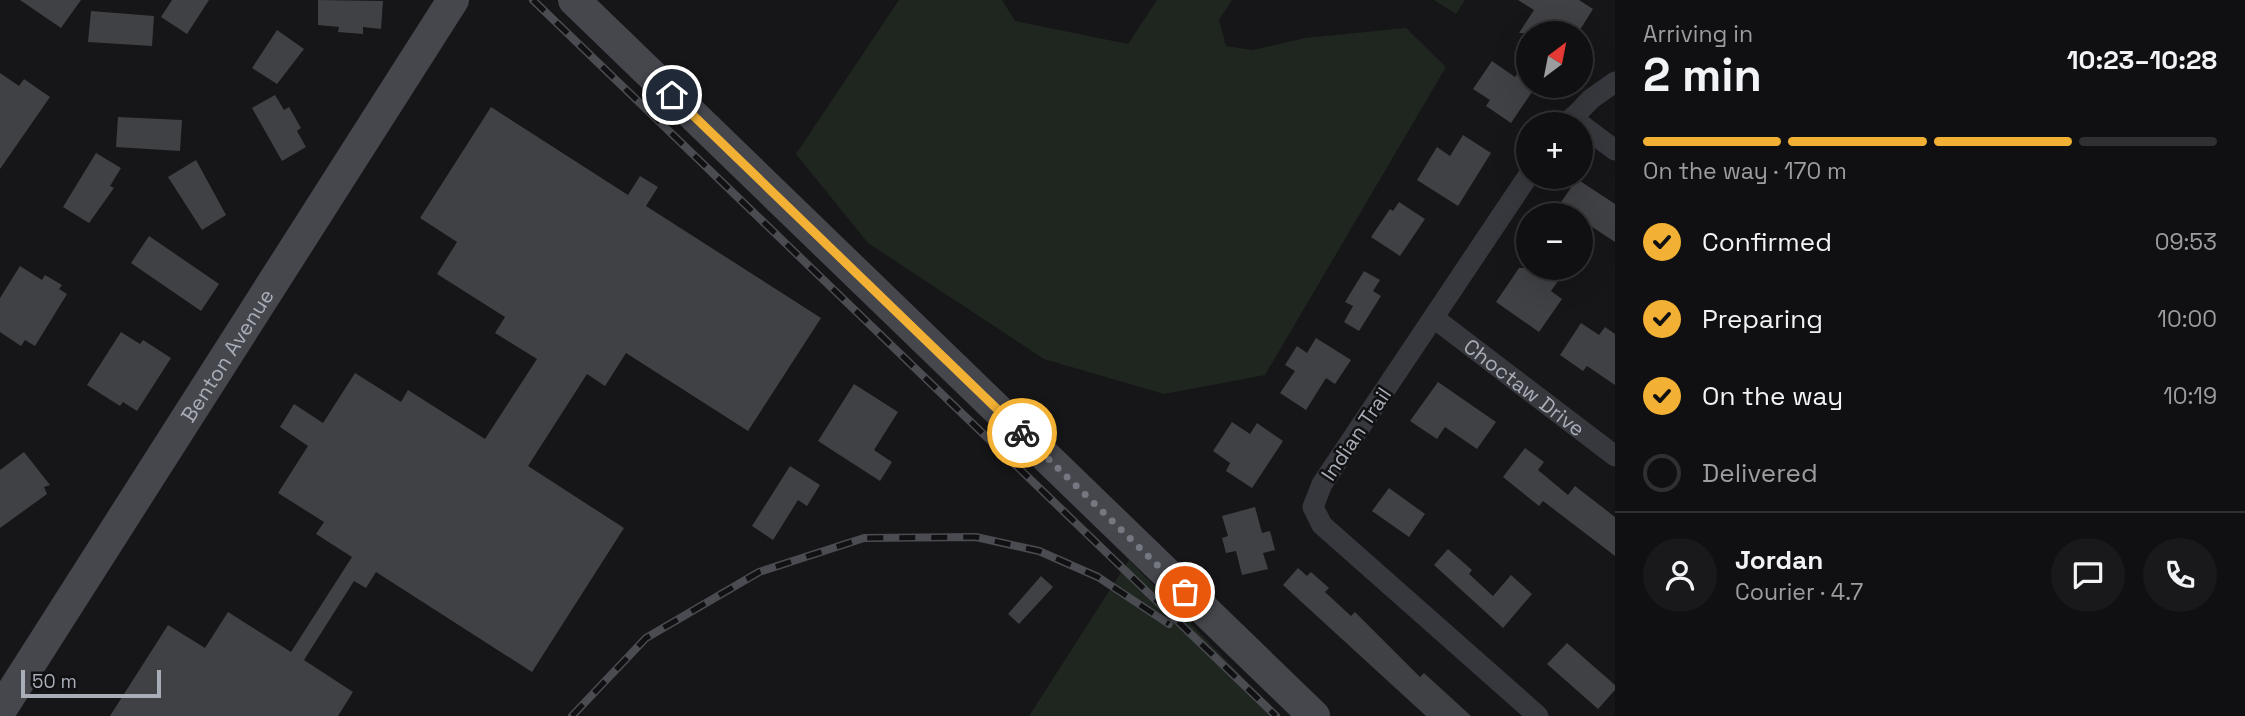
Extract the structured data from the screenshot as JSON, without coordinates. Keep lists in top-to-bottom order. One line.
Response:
{"streets":{"street":["Benton Avenue","Choctaw Drive","Indian Trail"]},"crossings":[["Choctaw Drive","Indian Trail"]],"scale_bar":"50 m","north":"top right","page":{"heading":["2 min","Arriving in","10:23–10:28"],"panel":["Jordan","Courier · 4.7"],"map_buttons":["+","−"],"bar":"On the way · 170 m","list":[["Confirmed","09:53"],["Preparing","10:00"],["On the way","10:19"],"Delivered"],"scale":"50 m"}}
